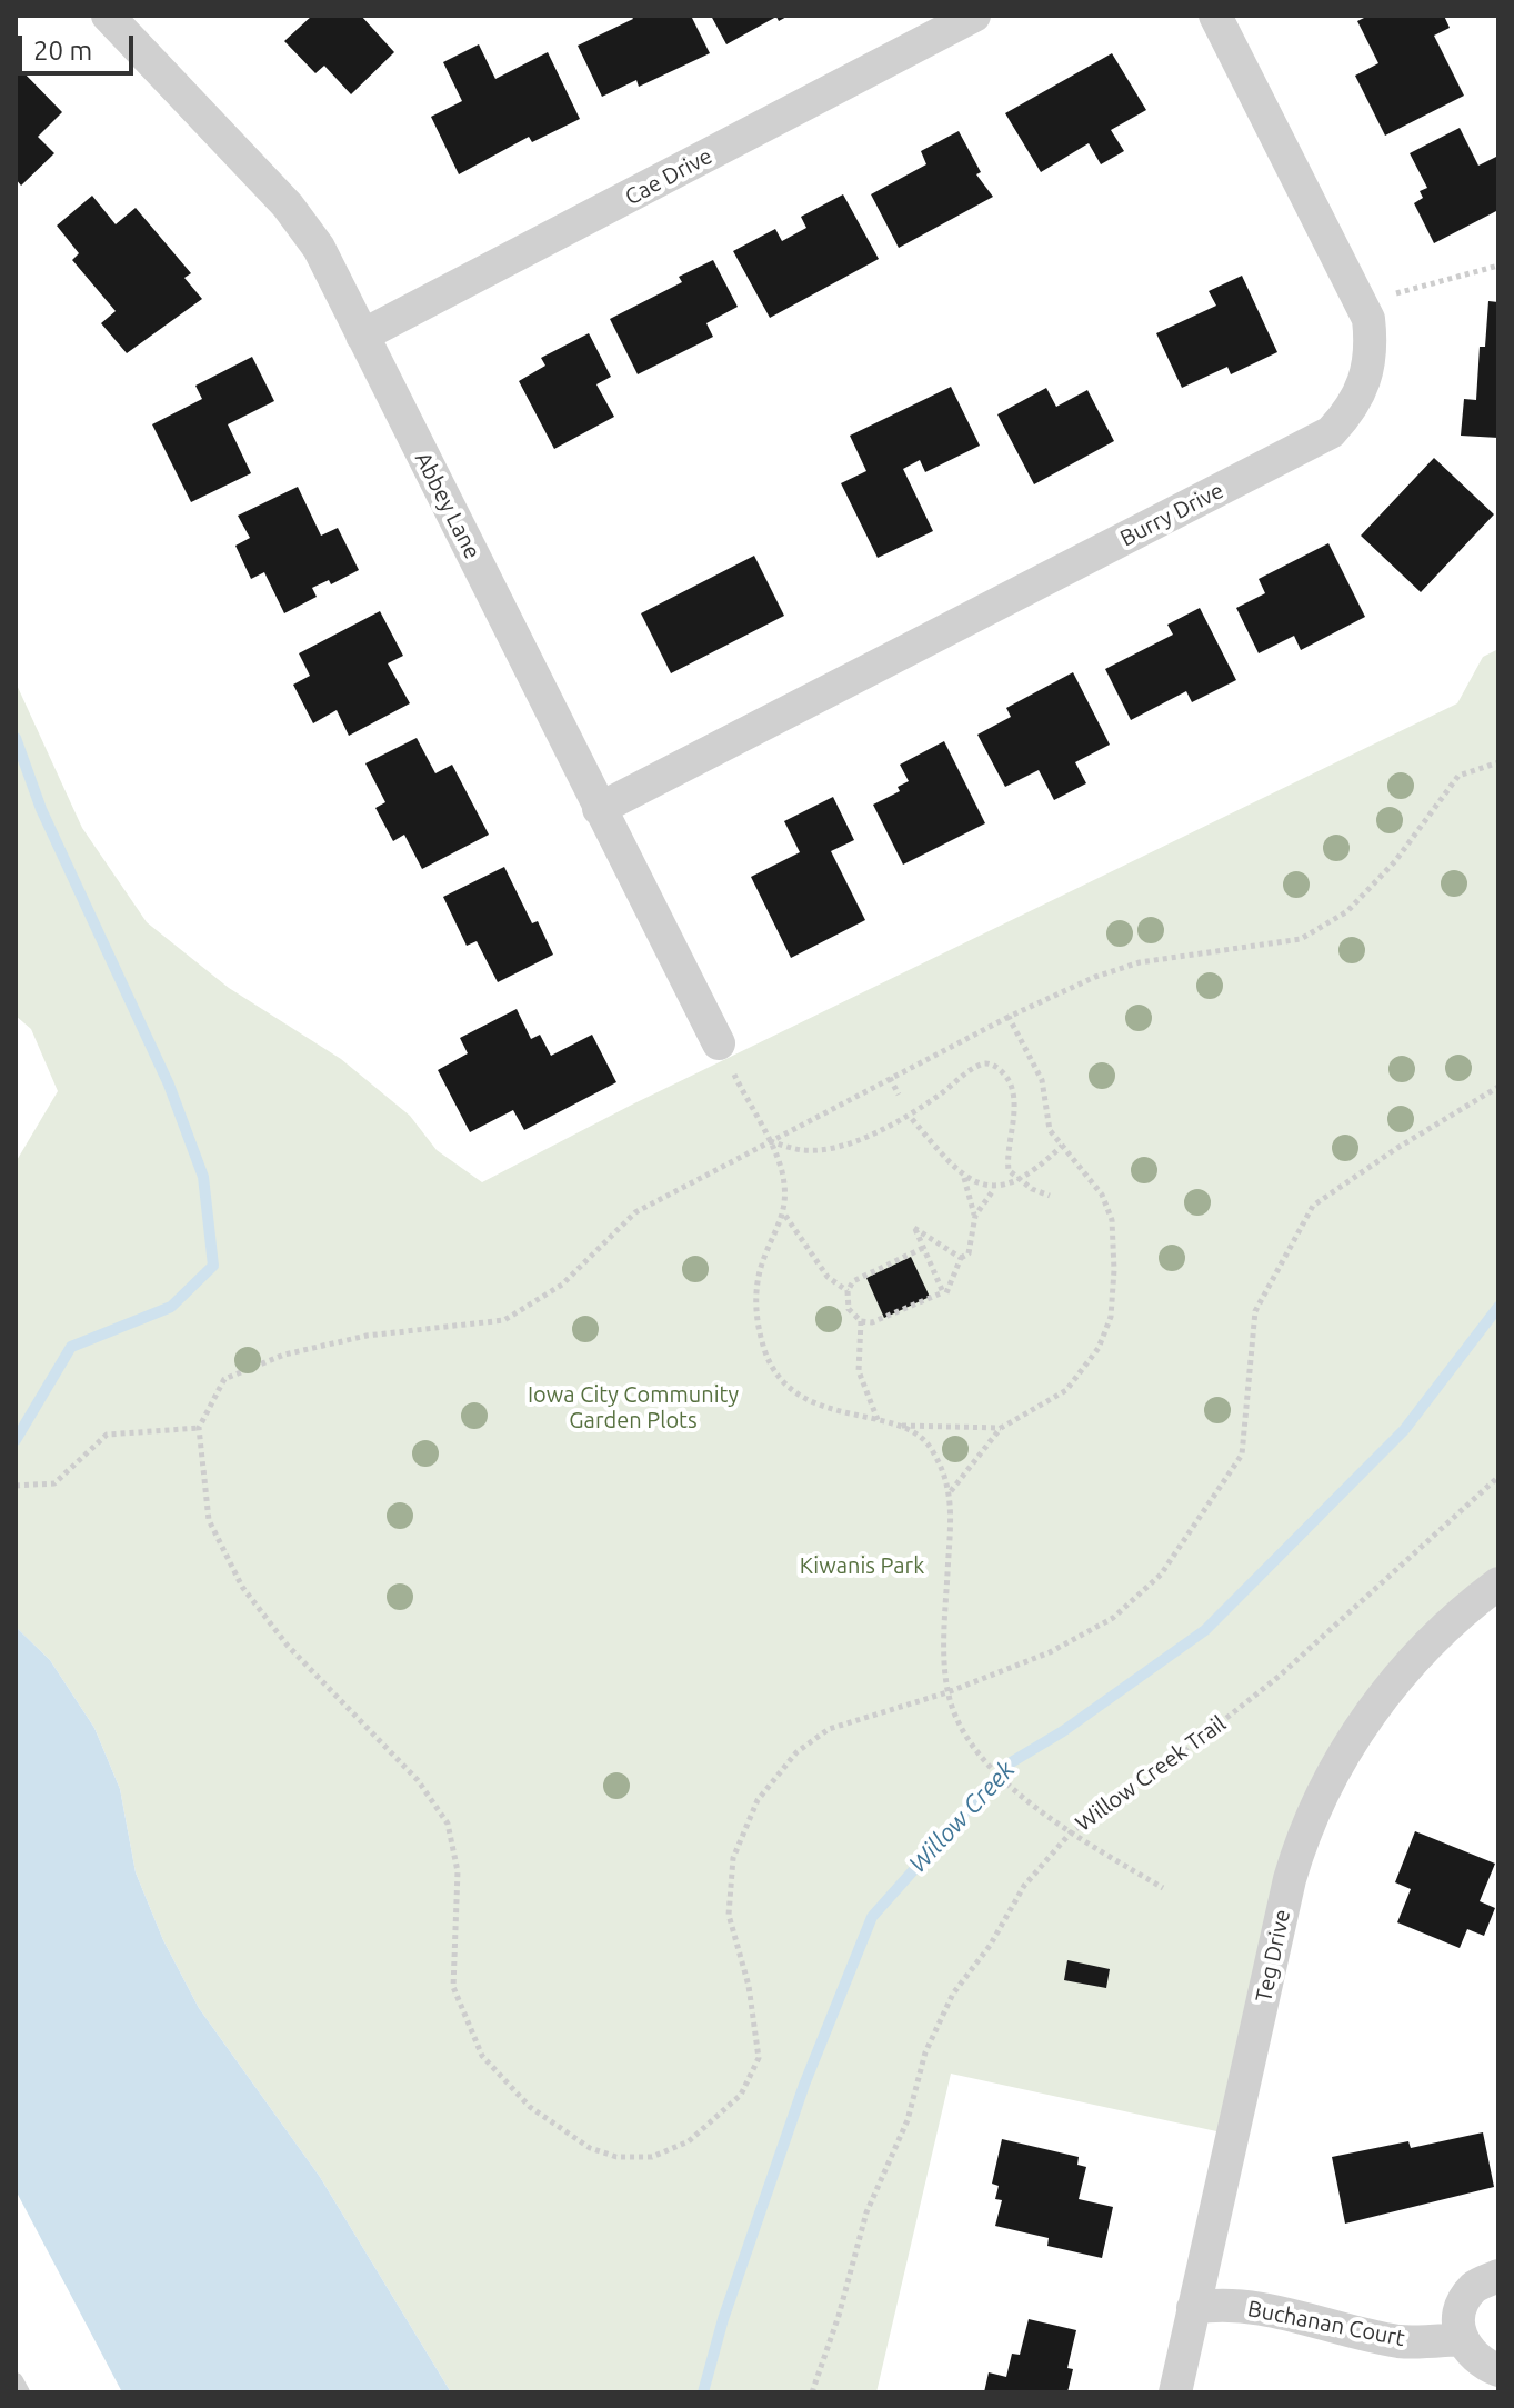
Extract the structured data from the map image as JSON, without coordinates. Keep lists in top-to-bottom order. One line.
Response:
{"streets":{"street":["Cae Drive","Abbey Lane","Burry Drive","Teg Drive","Buchanan Court"],"path":["Willow Creek Trail"]},"crossings":[["Cae Drive","Abbey Lane"],["Abbey Lane","Burry Drive"],["Teg Drive","Buchanan Court"]],"water":["Willow Creek"],"parks":["Iowa City Community Garden Plots","Kiwanis Park"],"scale_bar":"20 m"}
